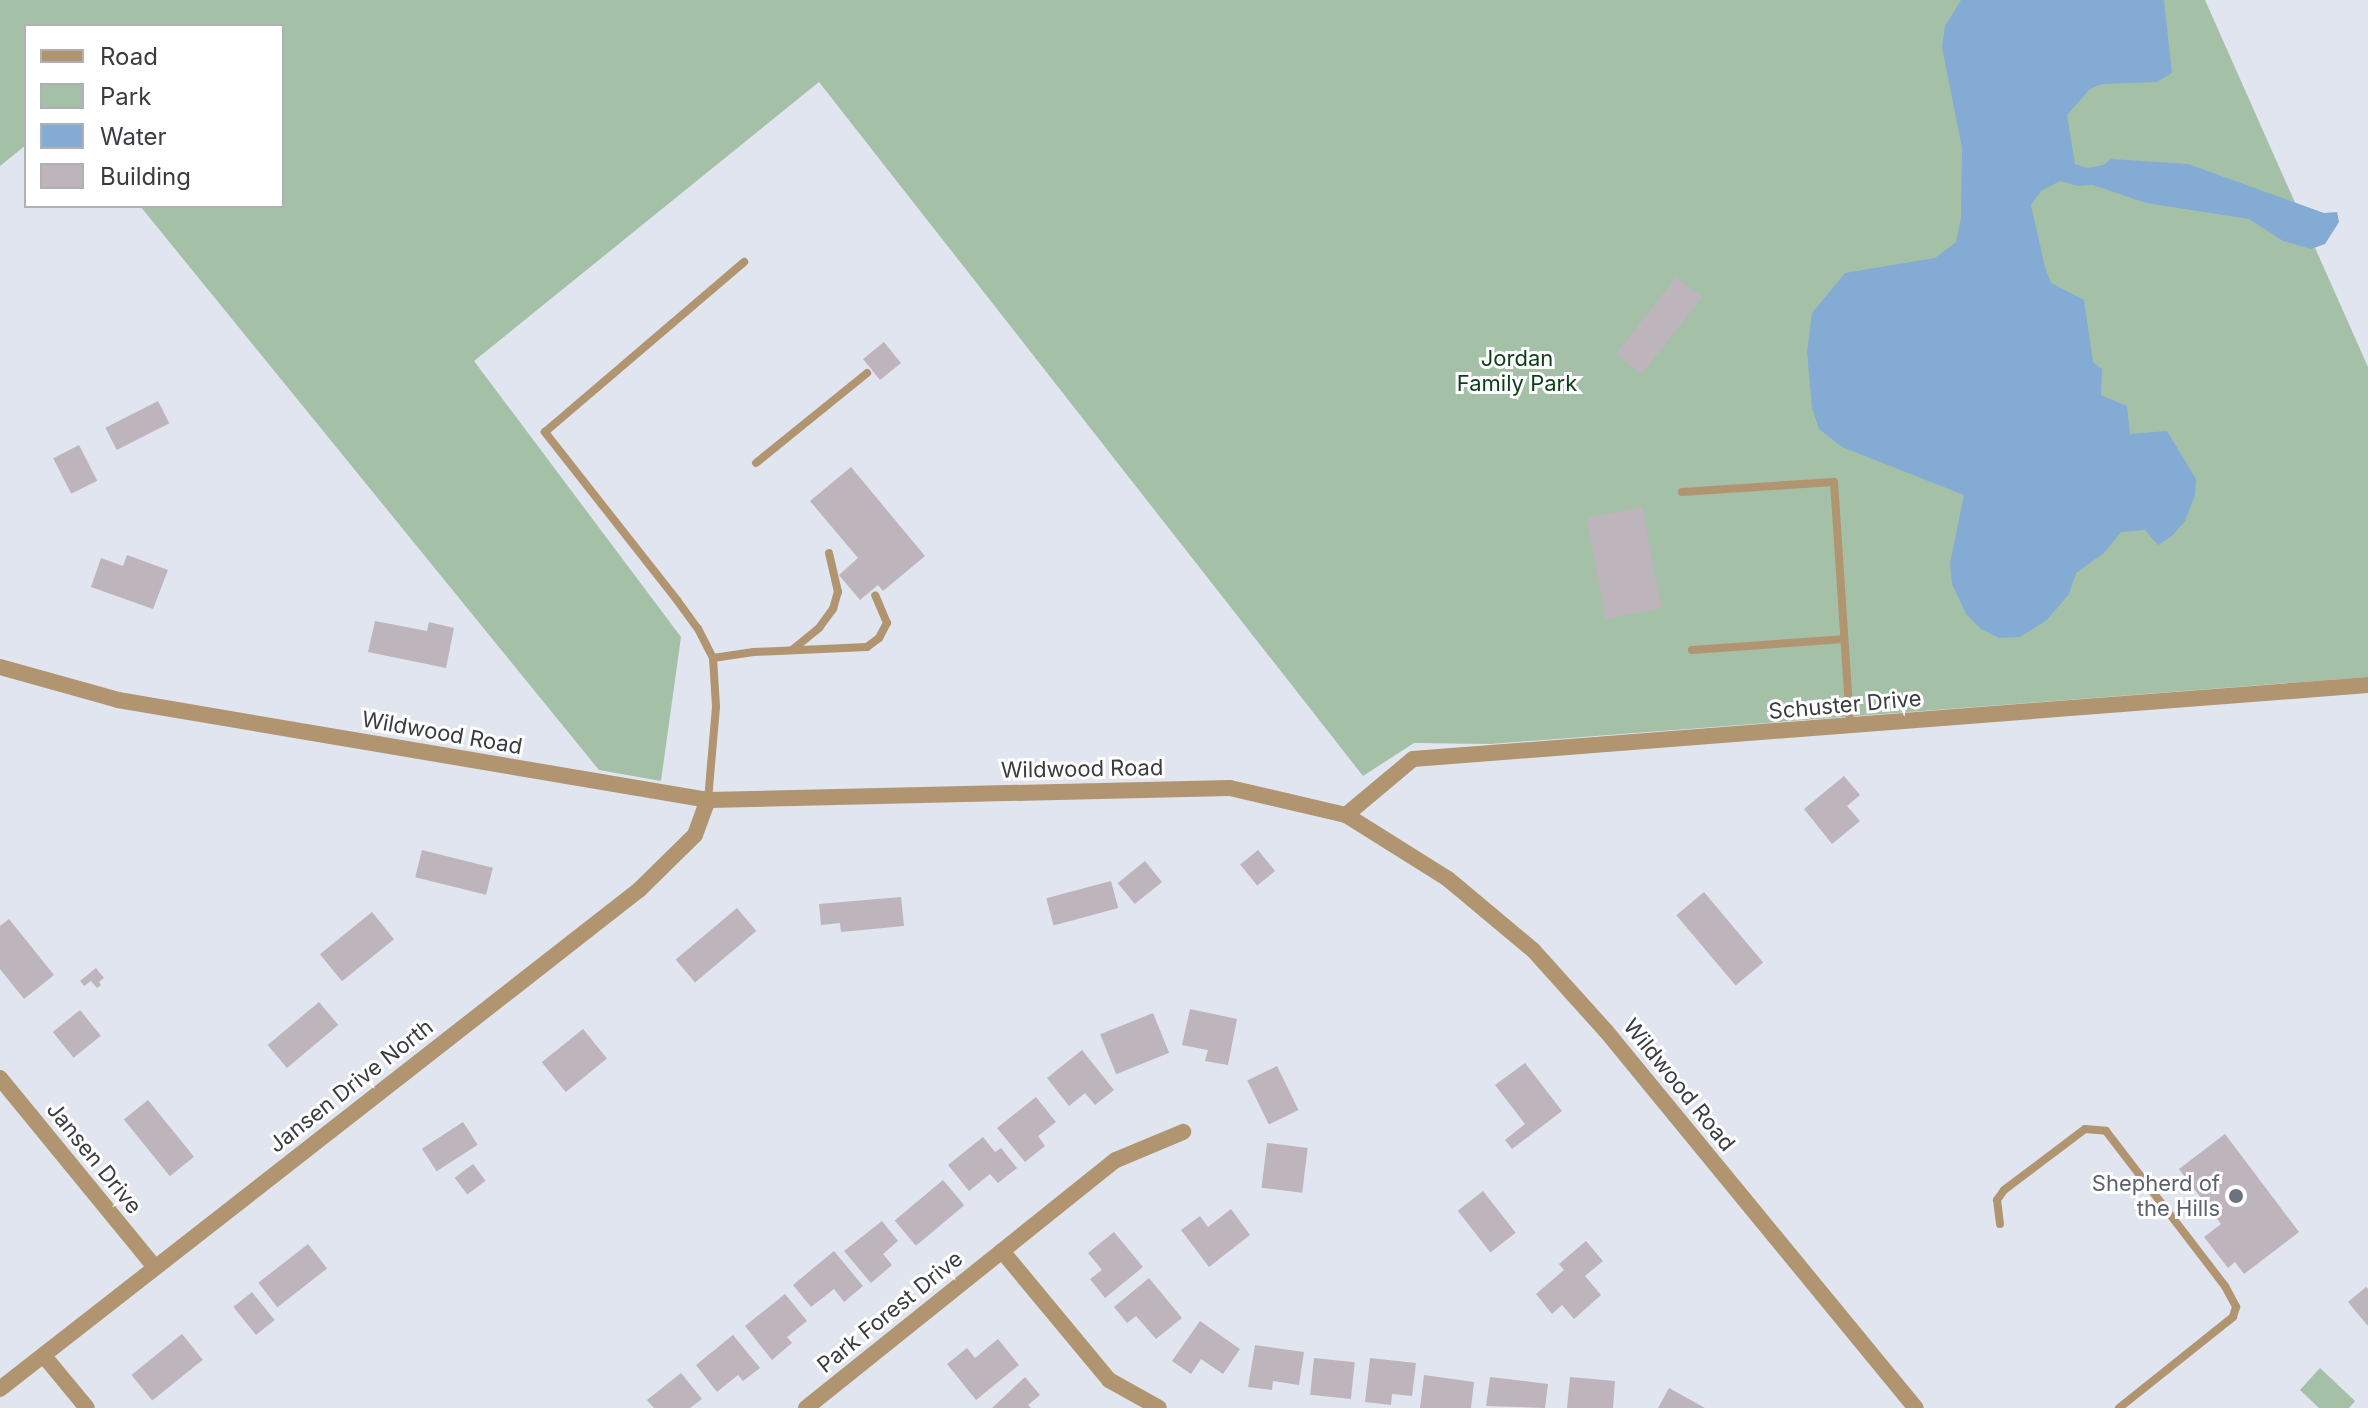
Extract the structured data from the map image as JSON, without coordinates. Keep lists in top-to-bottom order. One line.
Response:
{"streets":{"street":["Schuster Drive","Wildwood Road","Jansen Drive North","Jansen Drive","Park Forest Drive"]},"crossings":[["Schuster Drive","Wildwood Road"],["Wildwood Road","Jansen Drive North"],["Jansen Drive North","Jansen Drive"]],"parks":["Jordan Family Park"],"places":["Shepherd of the Hills"],"legend":["Road","Park","Water","Building"]}
